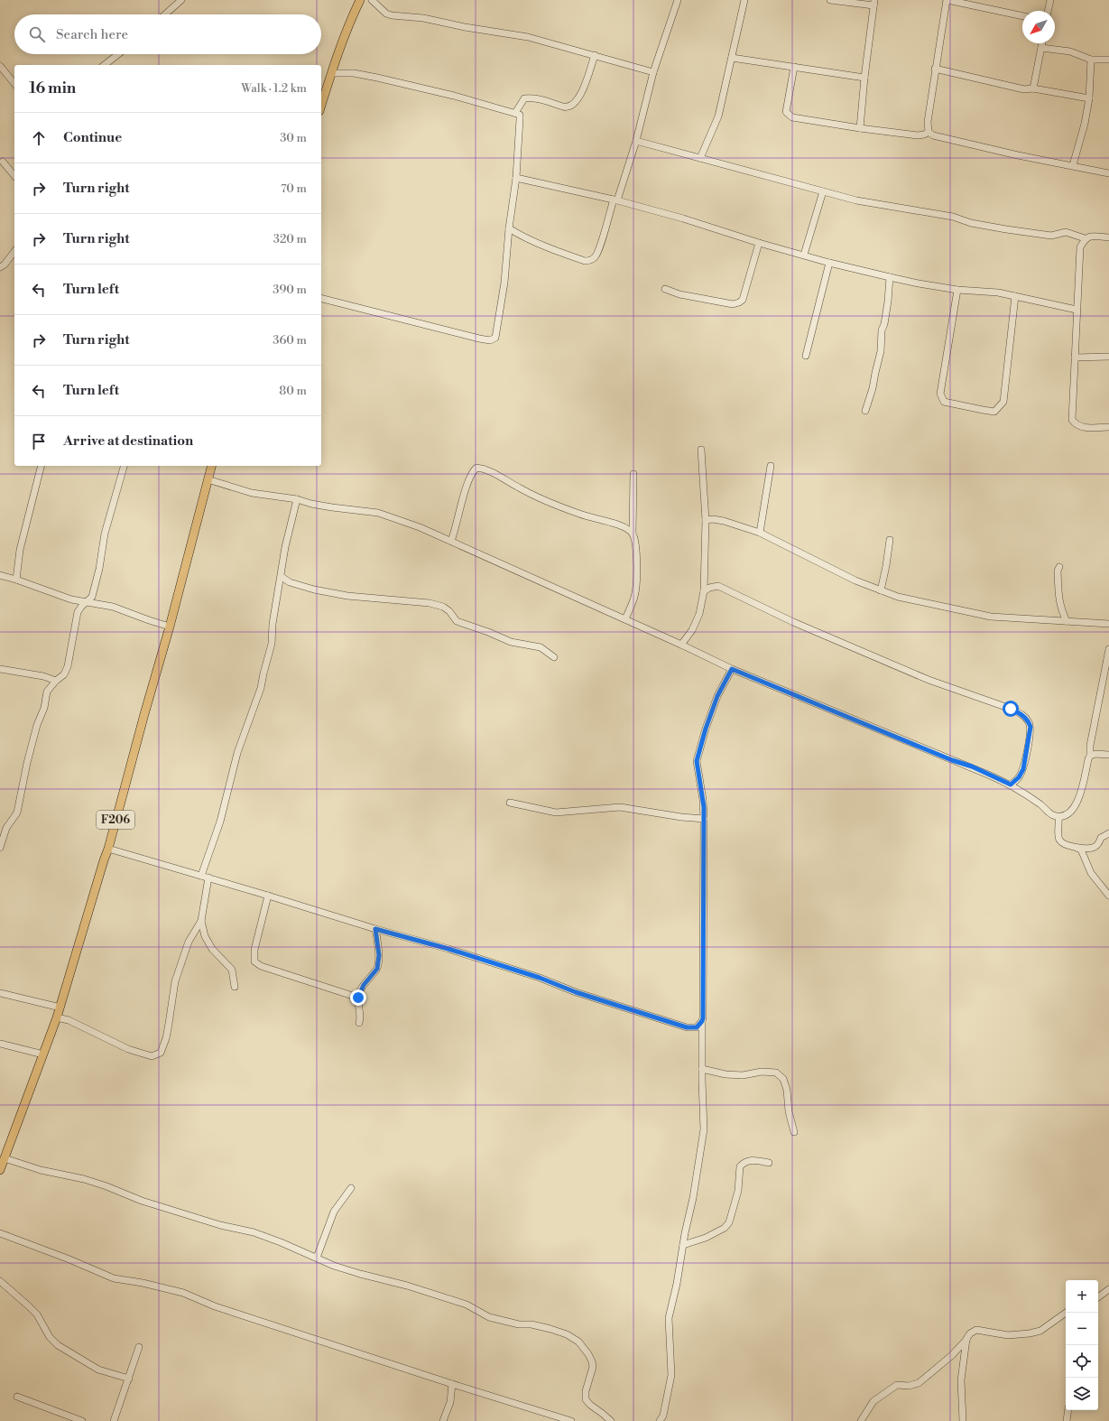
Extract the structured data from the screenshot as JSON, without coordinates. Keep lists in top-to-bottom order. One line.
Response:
{"streets":{"main road":["F206"]},"north":"bottom left","page":{"search":"Search here","heading":["16 min","Walk · 1.2 km"],"list":[["Continue","30 m"],["Turn right","70 m"],["Turn right","320 m"],["Turn left","390 m"],["Turn right","360 m"],["Turn left","80 m"],"Arrive at destination"],"map_buttons":["+","−"]}}
